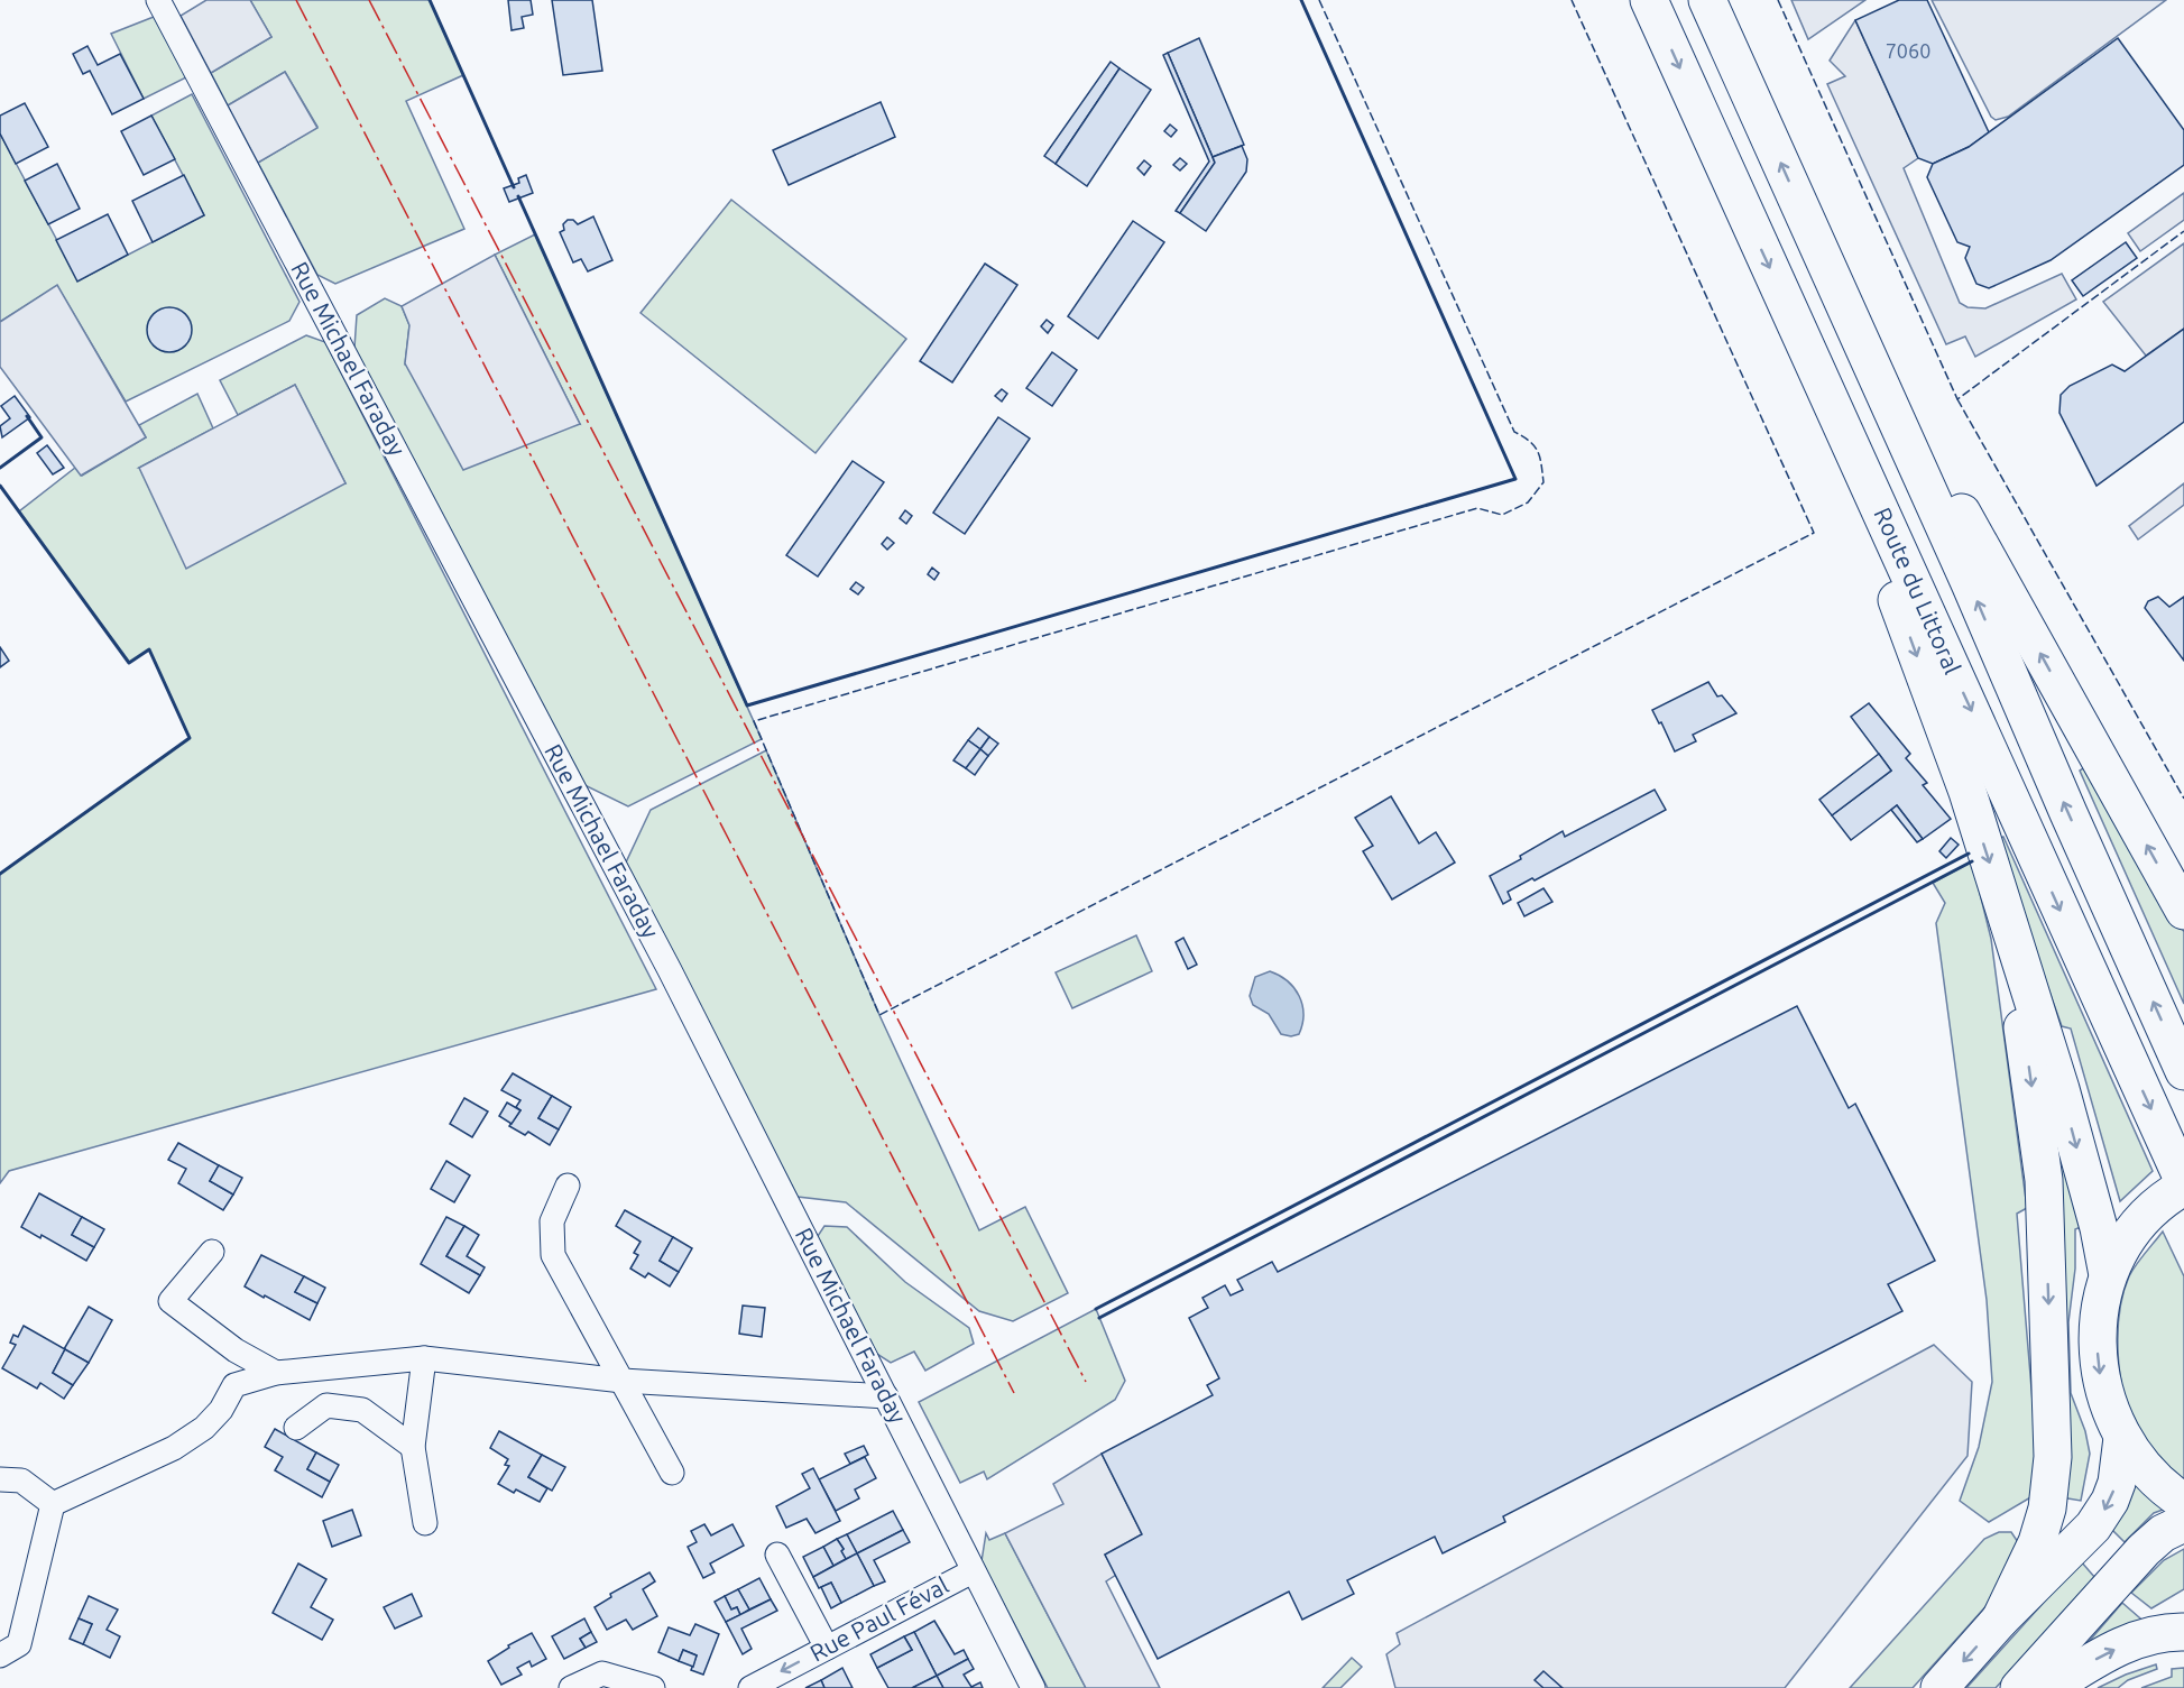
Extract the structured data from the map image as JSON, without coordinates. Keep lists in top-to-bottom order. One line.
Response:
{"streets":{"main road":["Route du Littoral"],"street":["Rue Michael Faraday","Rue Paul Féval"]},"crossings":[["Rue Michael Faraday","Rue Paul Féval"]],"house_numbers":["7060"]}
